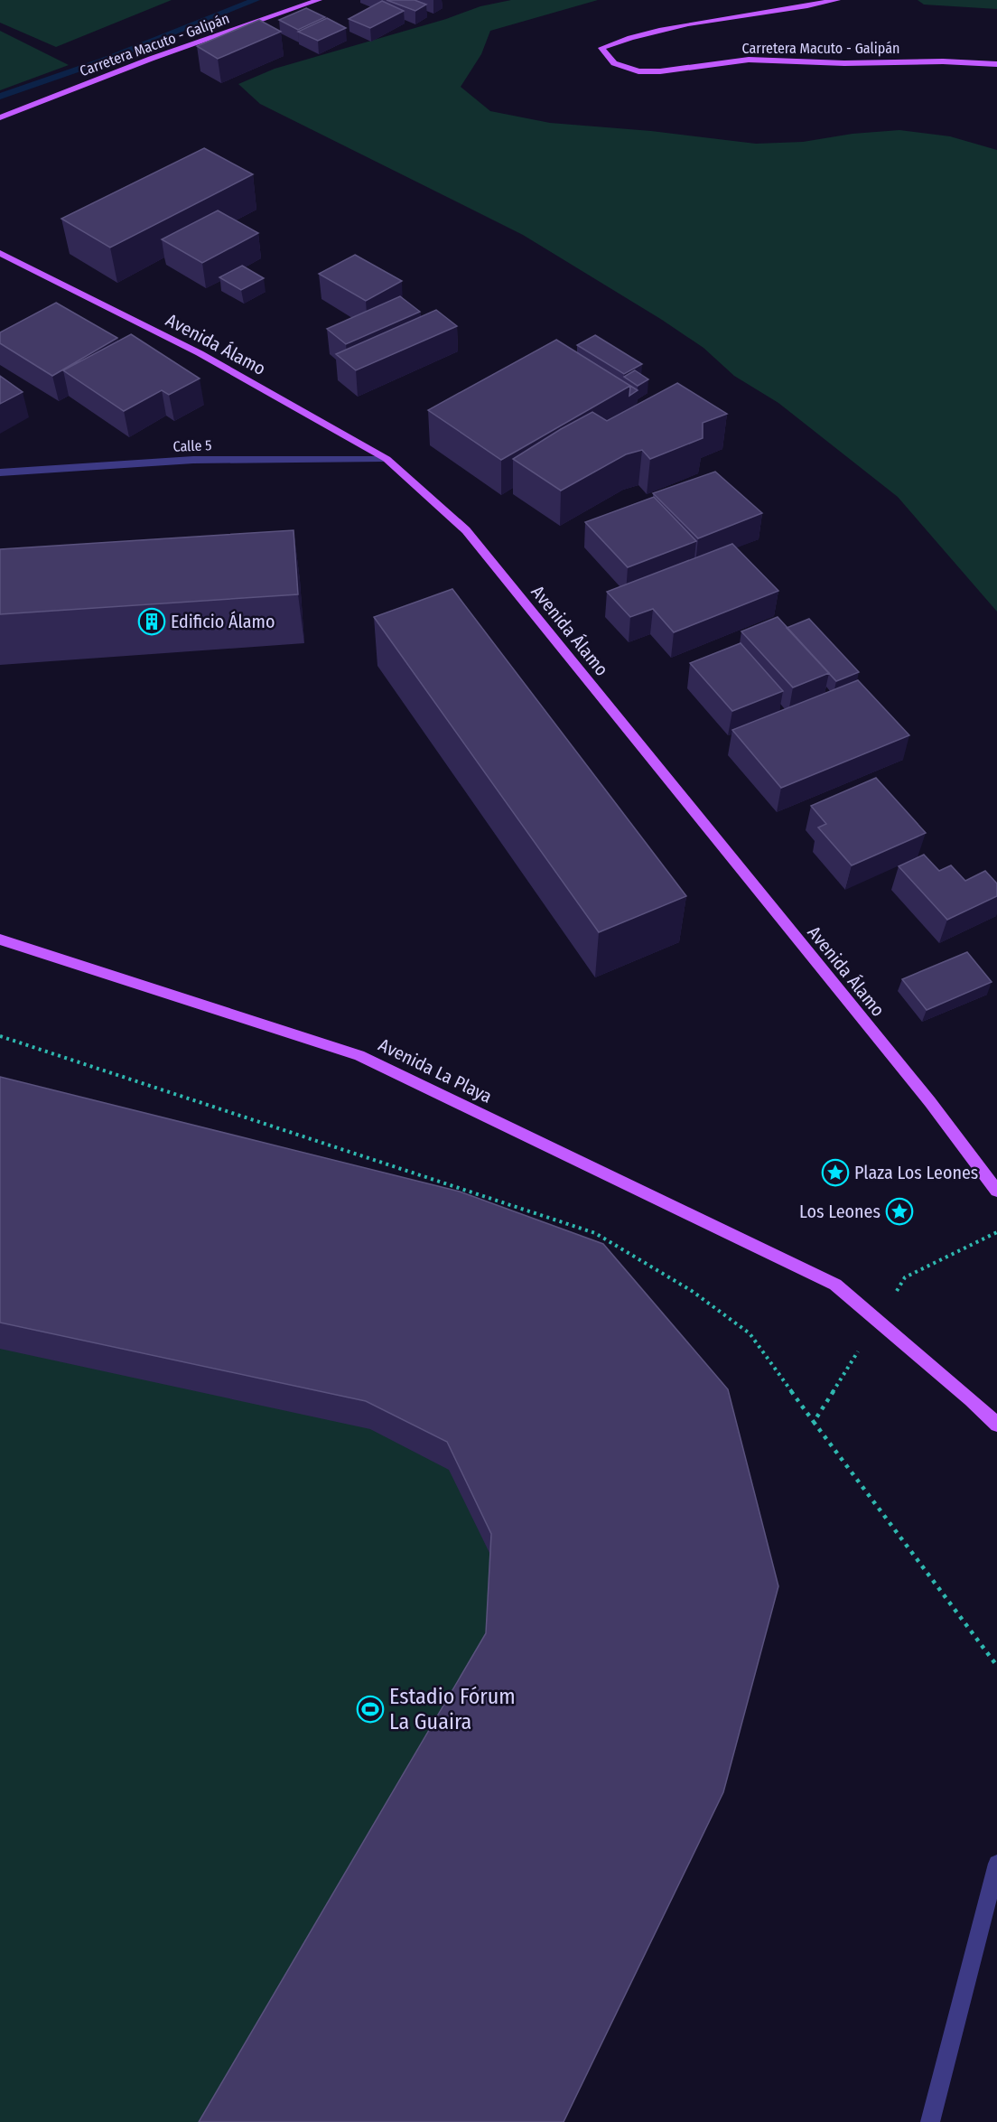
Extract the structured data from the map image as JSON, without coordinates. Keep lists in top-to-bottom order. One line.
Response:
{"streets":{"main road":["Carretera Macuto - Galipán","Avenida Álamo","Avenida La Playa"],"street":["Calle 5"]},"crossings":[["Avenida Álamo","Calle 5"]],"places":{"building":["Edificio Álamo"],"place":["Plaza Los Leones","Los Leones"],"sports":["Estadio Fórum La Guaira"]}}
